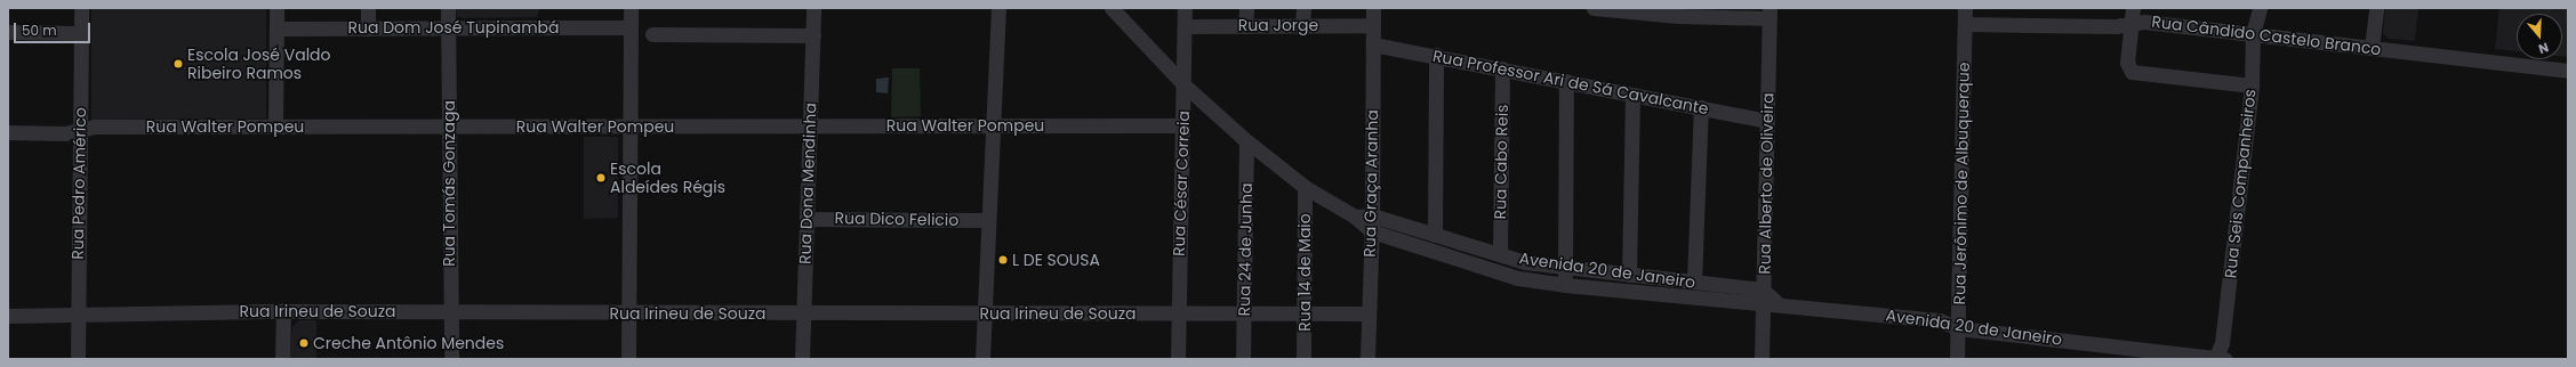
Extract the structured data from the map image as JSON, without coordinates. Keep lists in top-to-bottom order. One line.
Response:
{"streets":{"street":["Rua Jorge","Rua Dom José Tupinambá","Rua Cândido Castelo Branco","Rua Professor Ari de Sá Cavalcante","Rua Walter Pompeu","Rua Cabo Reis","Rua Pedro Américo","Rua Tomás Gonzaga","Rua Dona Mendinha","Rua César Correia","Rua Graça Aranha","Rua Alberto de Oliveira","Rua Jerônimo de Albuquerque","Rua Seis Companheiros","Rua Dico Felicio","Rua 24 de Junha","Avenida 20 de Janeiro","Rua 14 de Maio","Rua Irineu de Souza"]},"crossings":[["Rua Jorge","Rua César Correia"],["Rua Jorge","Rua Graça Aranha"],["Rua Dom José Tupinambá","Rua Tomás Gonzaga"],["Rua Cândido Castelo Branco","Rua Jerônimo de Albuquerque"],["Rua Cândido Castelo Branco","Rua Seis Companheiros"],["Rua Professor Ari de Sá Cavalcante","Rua Cabo Reis"],["Rua Professor Ari de Sá Cavalcante","Rua Graça Aranha"],["Rua Professor Ari de Sá Cavalcante","Rua Alberto de Oliveira"],["Rua Walter Pompeu","Rua Pedro Américo"],["Rua Walter Pompeu","Rua Tomás Gonzaga"],["Rua Walter Pompeu","Rua Dona Mendinha"],["Rua Walter Pompeu","Rua César Correia"],["Rua Cabo Reis","Avenida 20 de Janeiro"],["Rua Pedro Américo","Rua Irineu de Souza"],["Rua Tomás Gonzaga","Rua Irineu de Souza"],["Rua Dona Mendinha","Rua Dico Felicio"],["Rua Dona Mendinha","Rua Irineu de Souza"],["Rua César Correia","Avenida 20 de Janeiro"],["Rua César Correia","Rua Irineu de Souza"],["Rua Graça Aranha","Avenida 20 de Janeiro"],["Rua Graça Aranha","Rua Irineu de Souza"],["Rua Alberto de Oliveira","Avenida 20 de Janeiro"],["Rua Jerônimo de Albuquerque","Avenida 20 de Janeiro"],["Rua Seis Companheiros","Avenida 20 de Janeiro"],["Rua 24 de Junha","Avenida 20 de Janeiro"],["Rua 24 de Junha","Rua Irineu de Souza"],["Avenida 20 de Janeiro","Rua 14 de Maio"],["Rua 14 de Maio","Rua Irineu de Souza"]],"places":["Escola José Valdo Ribeiro Ramos","Escola Aldeídes Régis","L DE SOUSA","Creche Antônio Mendes"],"scale_bar":"50 m","north":"bottom"}
